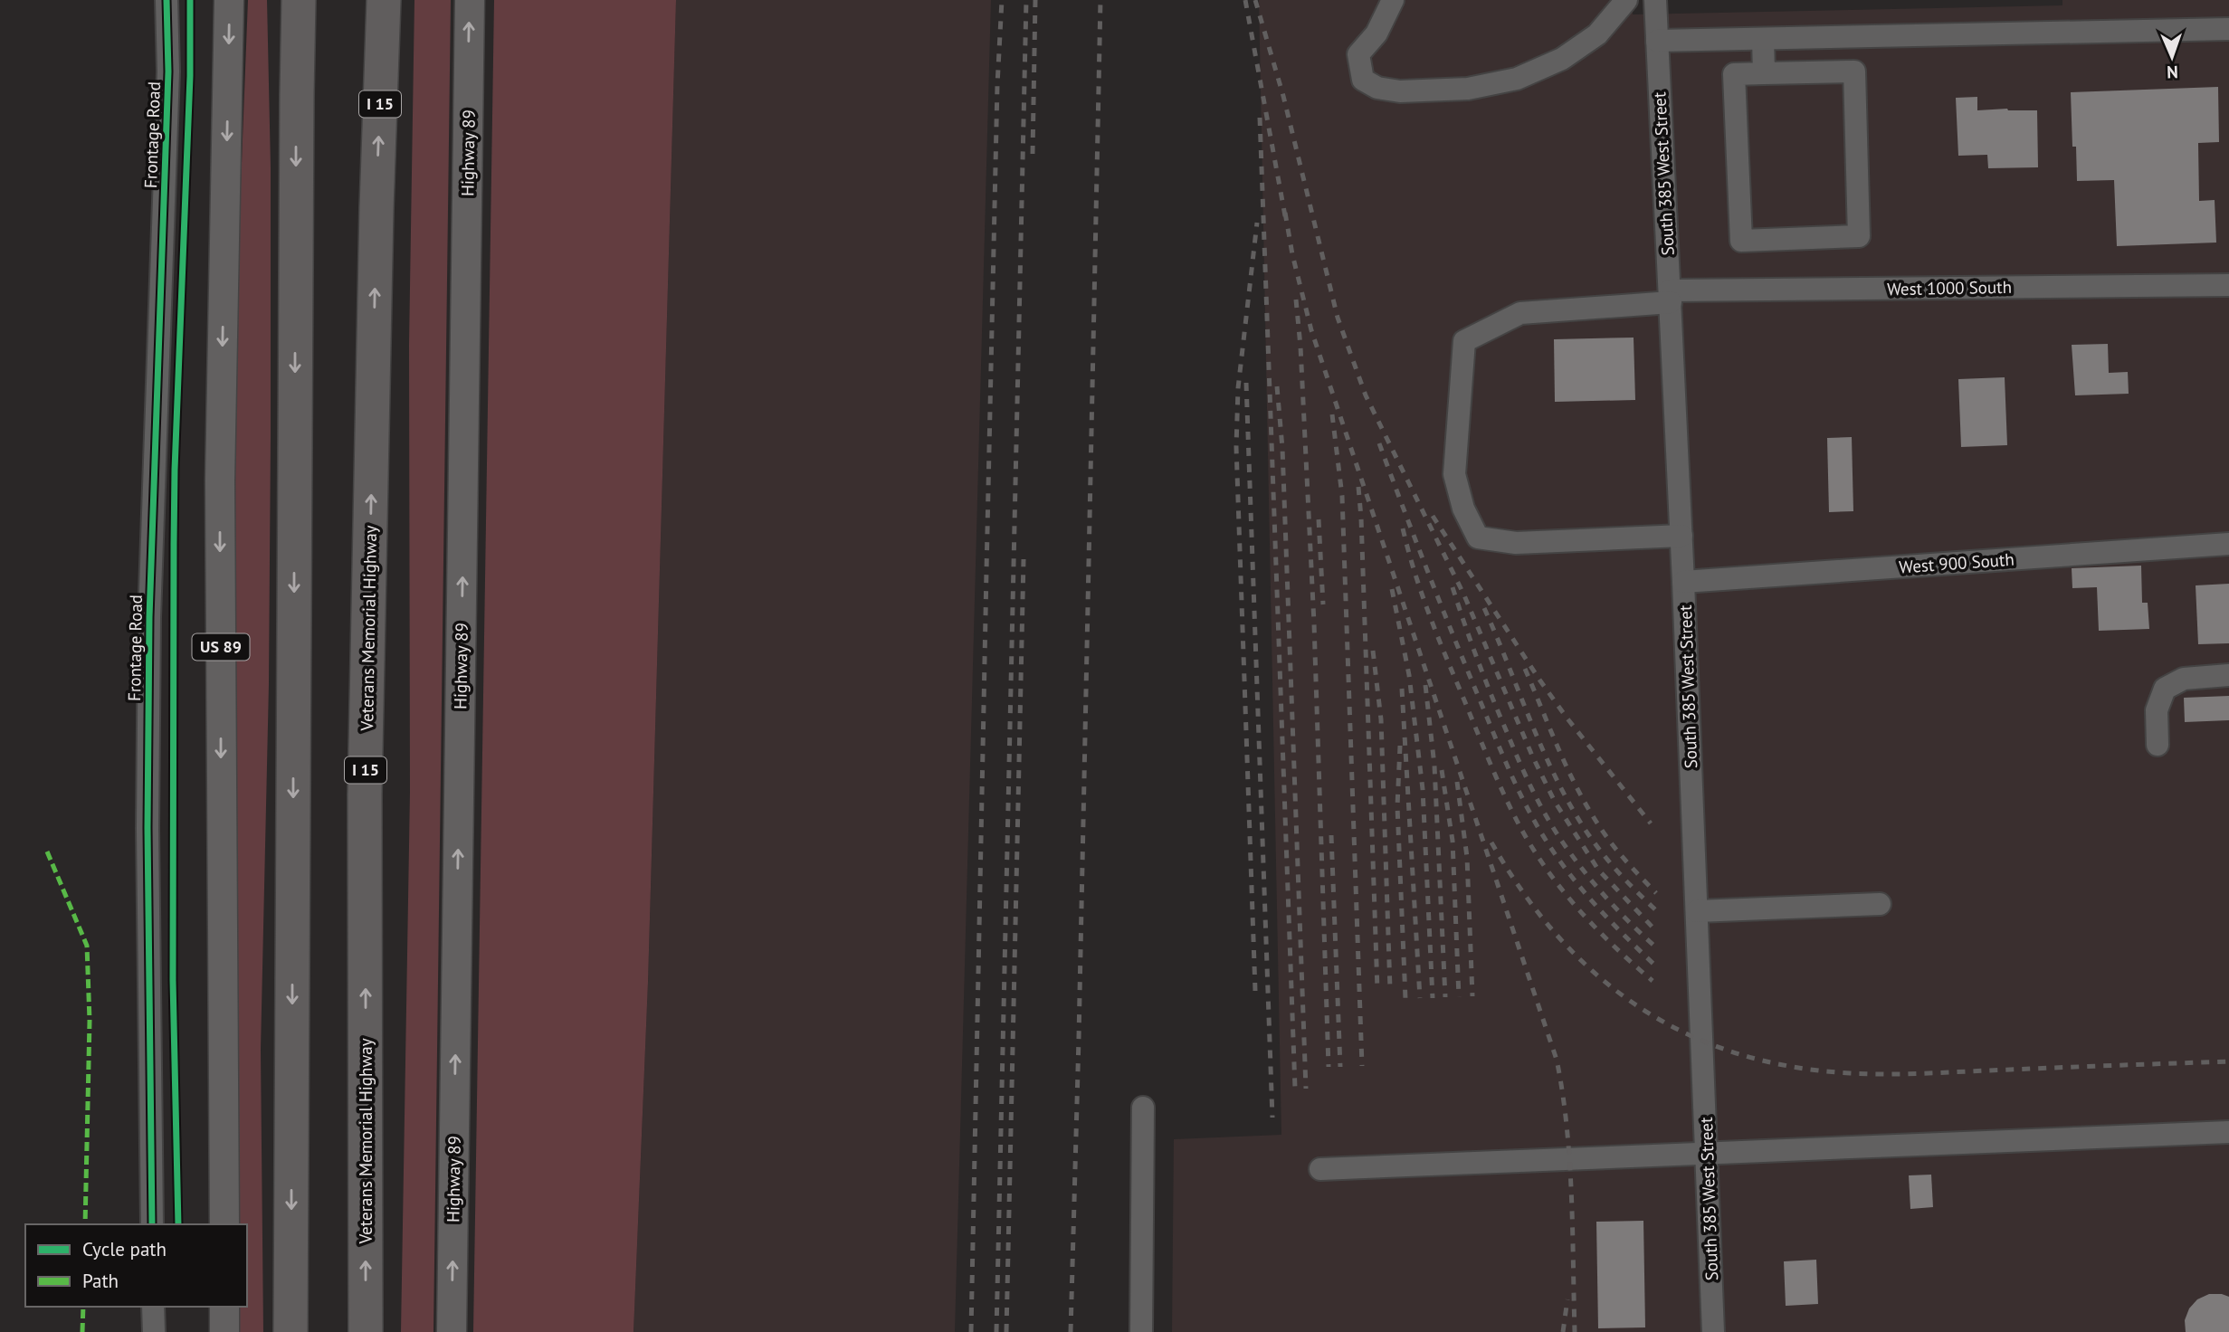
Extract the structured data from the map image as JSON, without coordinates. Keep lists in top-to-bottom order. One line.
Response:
{"streets":{"highway":["I 15","Veterans Memorial Highway"],"main road":["Highway 89","US 89"],"street":["Frontage Road","South 385 West Street","West 1000 South","West 900 South"]},"crossings":[["South 385 West Street","West 1000 South"],["South 385 West Street","West 900 South"]],"legend":["Cycle path","Path"],"north":"bottom"}
